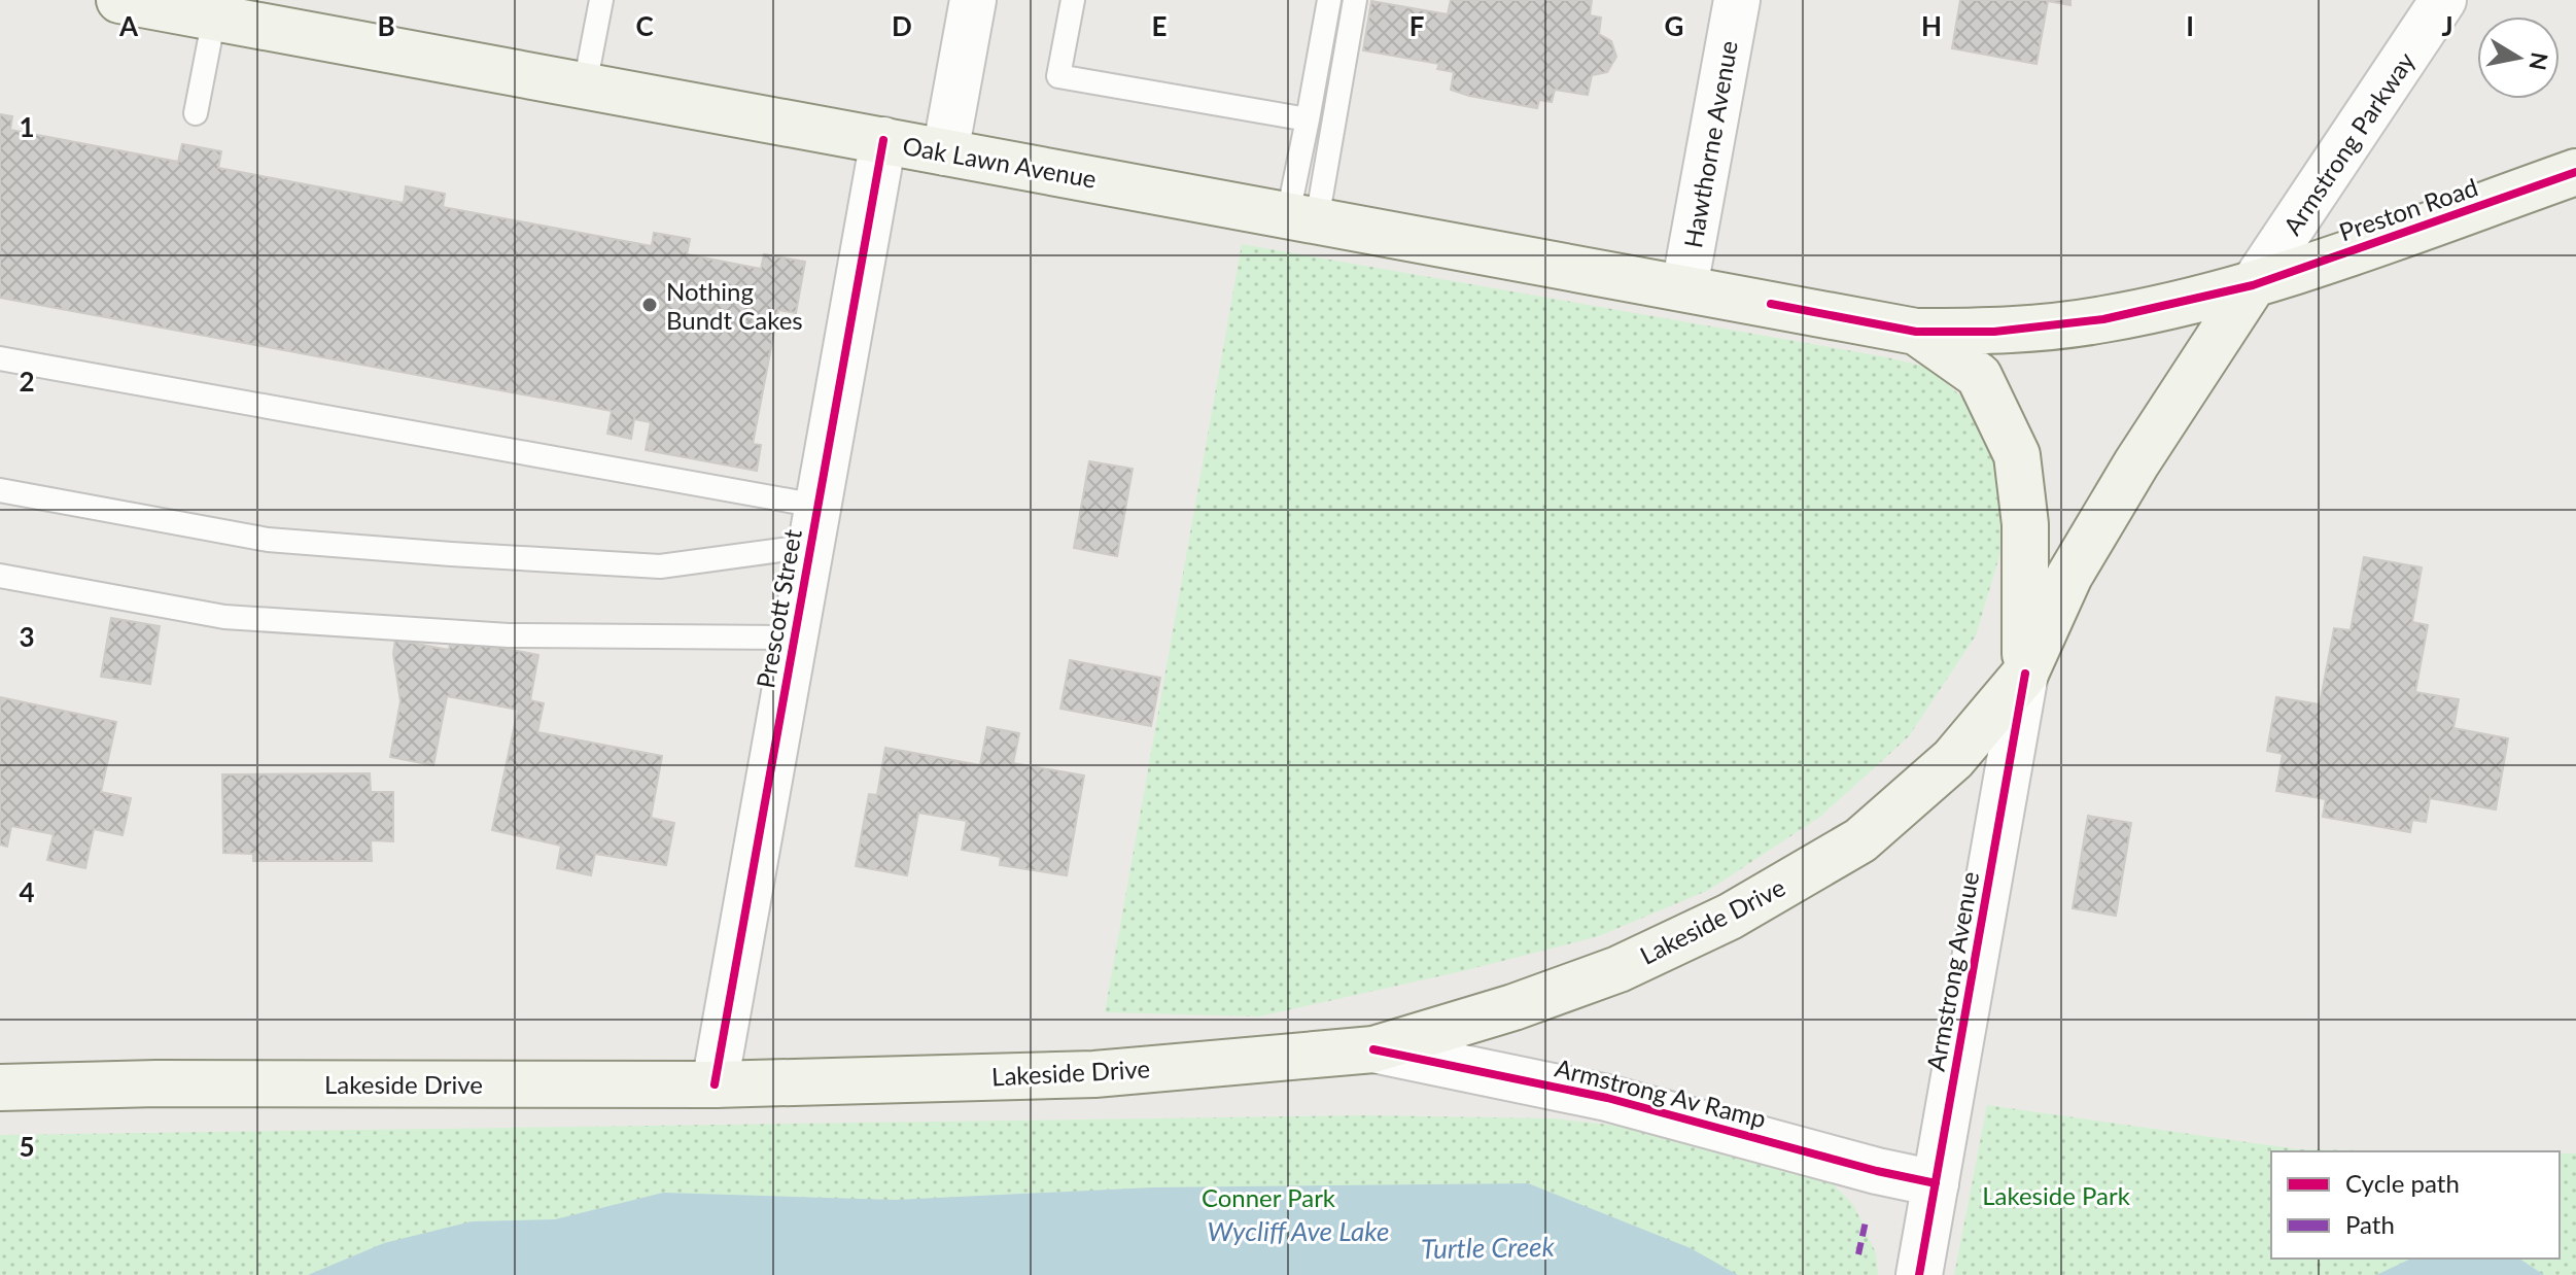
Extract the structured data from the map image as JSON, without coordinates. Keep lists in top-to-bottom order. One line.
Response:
{"streets":{"main road":["Oak Lawn Avenue","Preston Road","Lakeside Drive","Armstrong Avenue"],"street":["Armstrong Parkway","Hawthorne Avenue","Prescott Street","Armstrong Av Ramp"]},"crossings":[["Armstrong Parkway","Preston Road"],["Armstrong Parkway","Armstrong Avenue"],["Hawthorne Avenue","Oak Lawn Avenue"],["Oak Lawn Avenue","Preston Road"],["Oak Lawn Avenue","Prescott Street"],["Preston Road","Armstrong Avenue"],["Prescott Street","Lakeside Drive"],["Lakeside Drive","Armstrong Avenue"],["Lakeside Drive","Armstrong Av Ramp"],["Armstrong Avenue","Armstrong Av Ramp"]],"water":["Wycliff Ave Lake","Turtle Creek"],"parks":["Lakeside Park","Conner Park"],"places":["Nothing Bundt Cakes"],"legend":["Cycle path","Path"],"north":"right","grid":{"columns":["A","B","C","D","E","F","G","H","I","J"],"rows":["1","2","3","4","5"]}}
